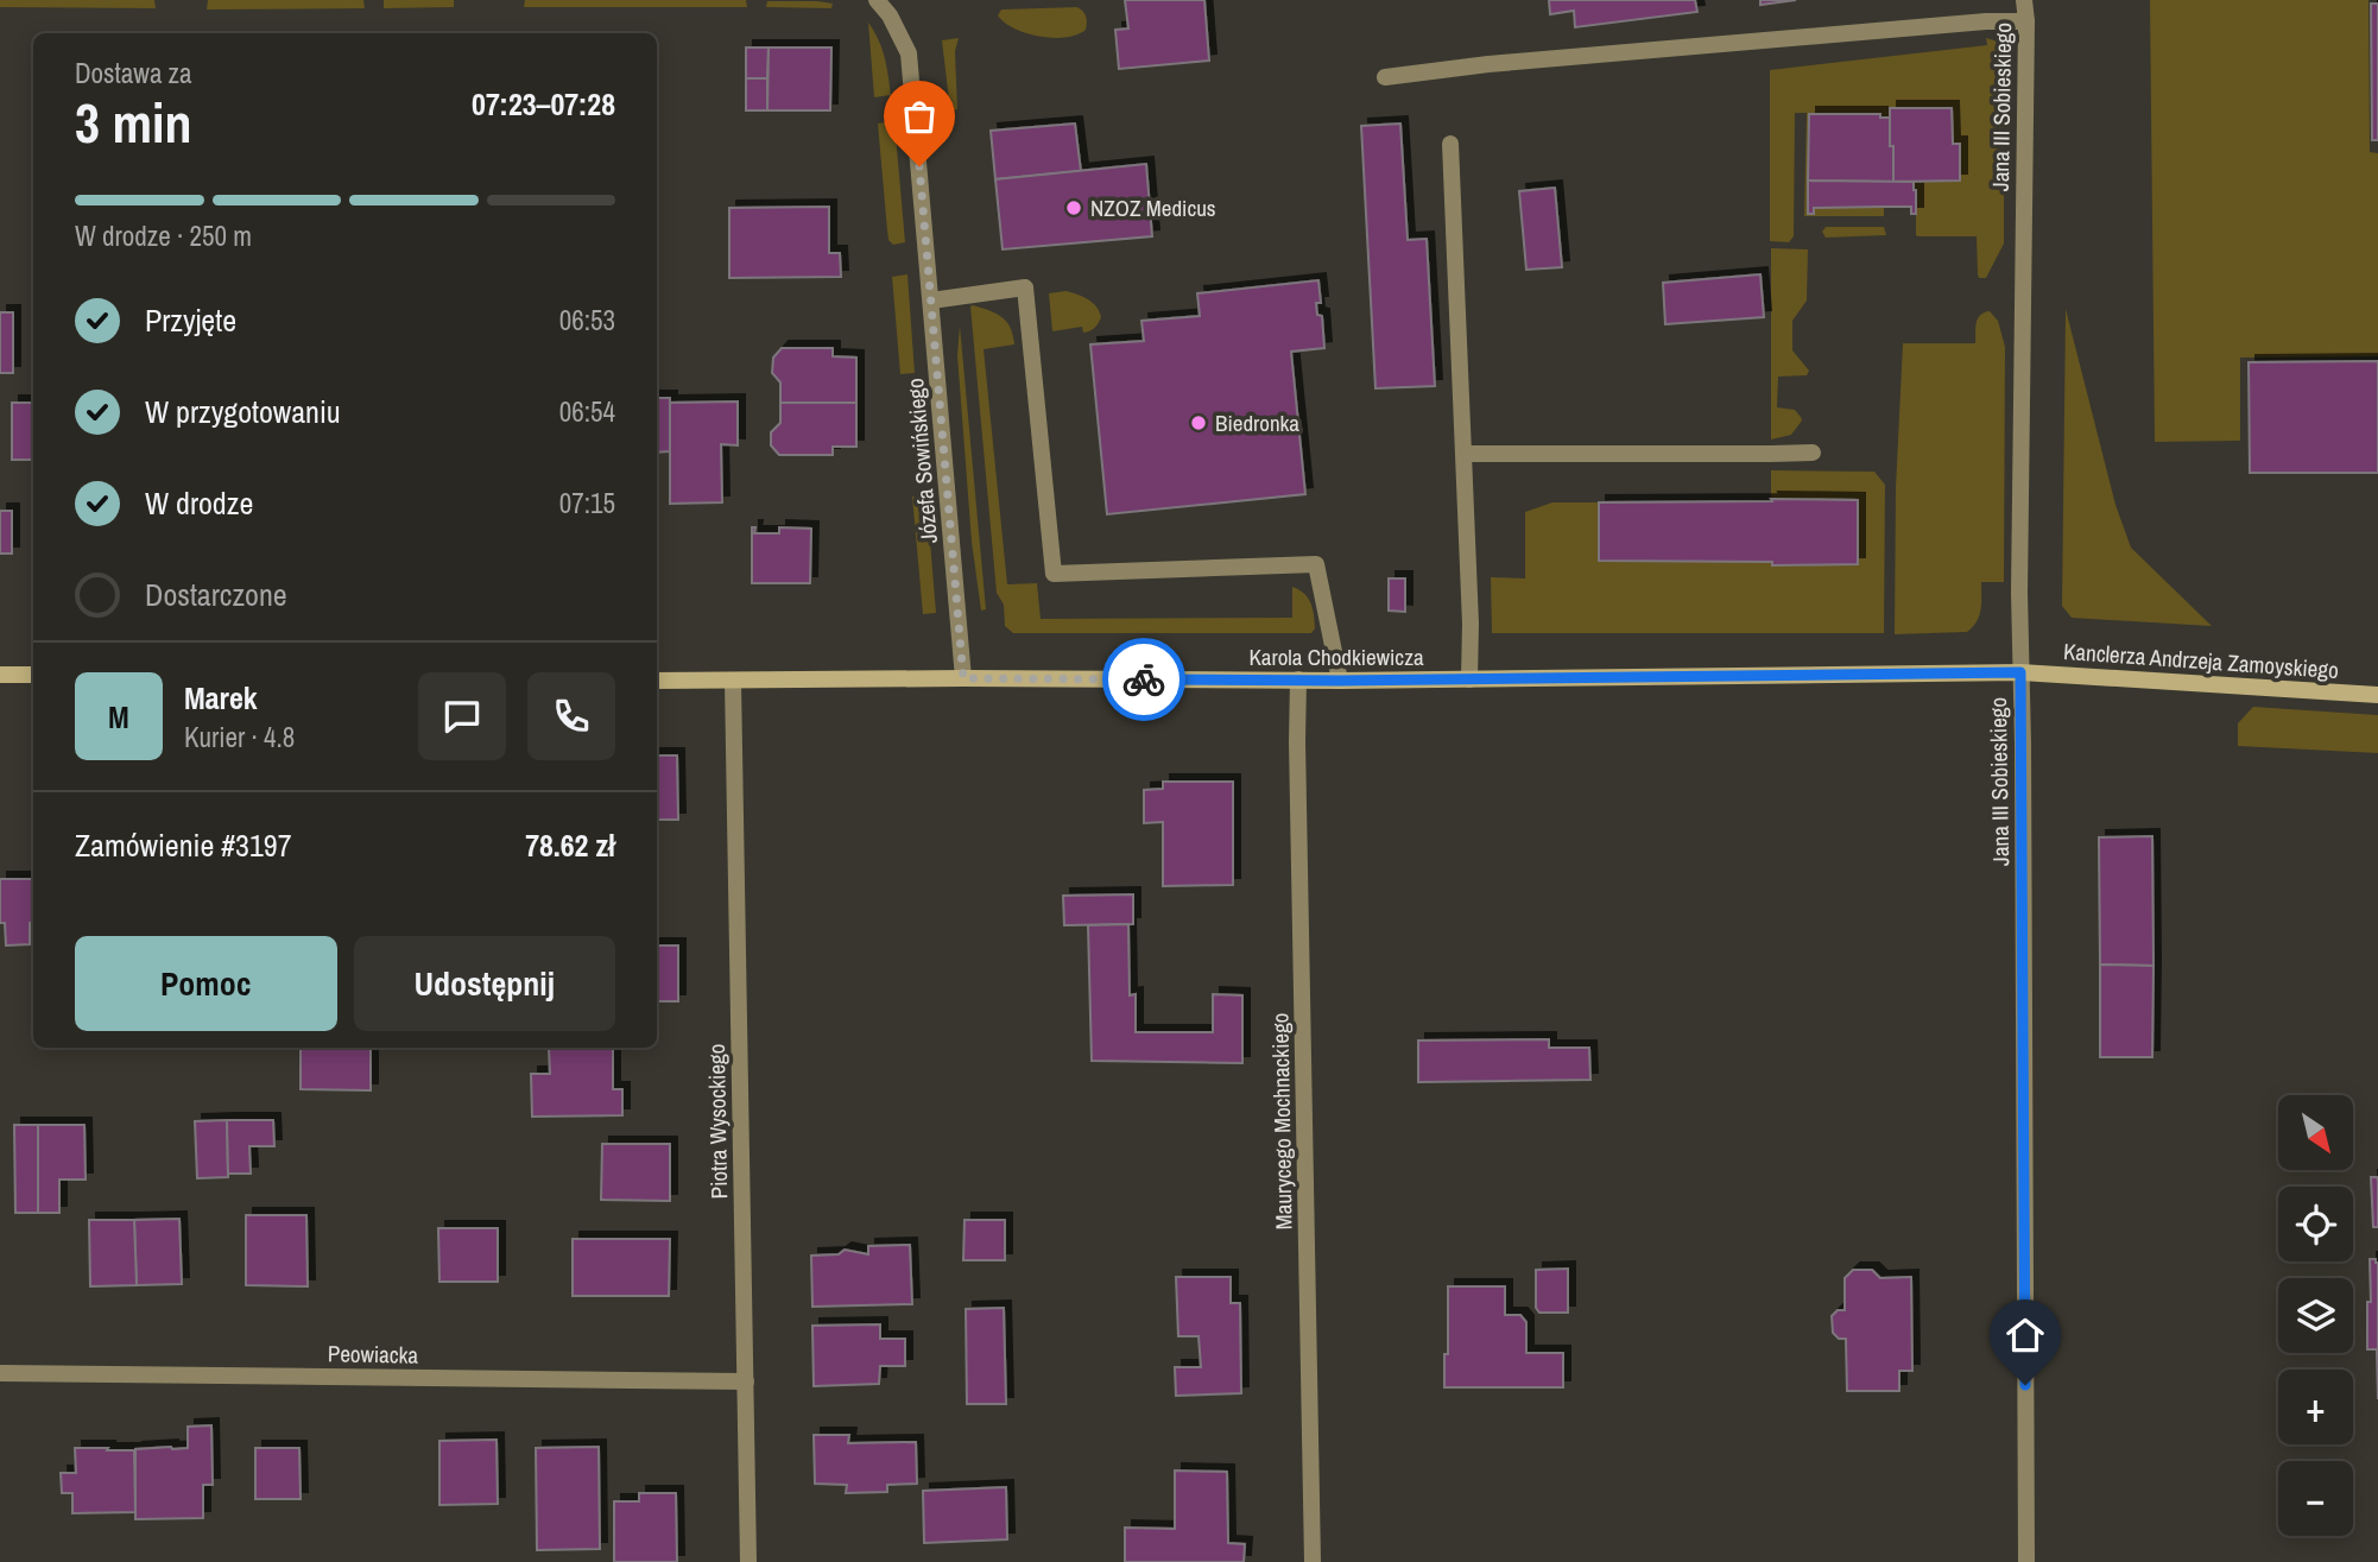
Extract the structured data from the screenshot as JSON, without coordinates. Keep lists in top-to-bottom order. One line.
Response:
{"streets":{"street":["Jana III Sobieskiego","Józefa Sowińskiego","Karola Chodkiewicza","Kanclerza Andrzeja Zamoyskiego","Piotra Wysockiego","Maurycego Mochnackiego","Peowiacka"]},"crossings":[["Jana III Sobieskiego","Karola Chodkiewicza"],["Jana III Sobieskiego","Kanclerza Andrzeja Zamoyskiego"],["Józefa Sowińskiego","Karola Chodkiewicza"],["Karola Chodkiewicza","Kanclerza Andrzeja Zamoyskiego"],["Karola Chodkiewicza","Piotra Wysockiego"],["Karola Chodkiewicza","Maurycego Mochnackiego"],["Piotra Wysockiego","Peowiacka"]],"places":["NZOZ Medicus","Biedronka"],"north":"bottom right","page":{"heading":["3 min","Dostawa za","07:23–07:28"],"panel":["Marek","Kurier · 4.8","Zamówienie #3197","78.62 zł"],"bar":"W drodze · 250 m","list":[["Przyjęte","06:53"],["W przygotowaniu","06:54"],["W drodze","07:15"],"Dostarczone"],"round":"M","buttons":["Pomoc","Udostępnij"],"map_buttons":["+","−"]}}
